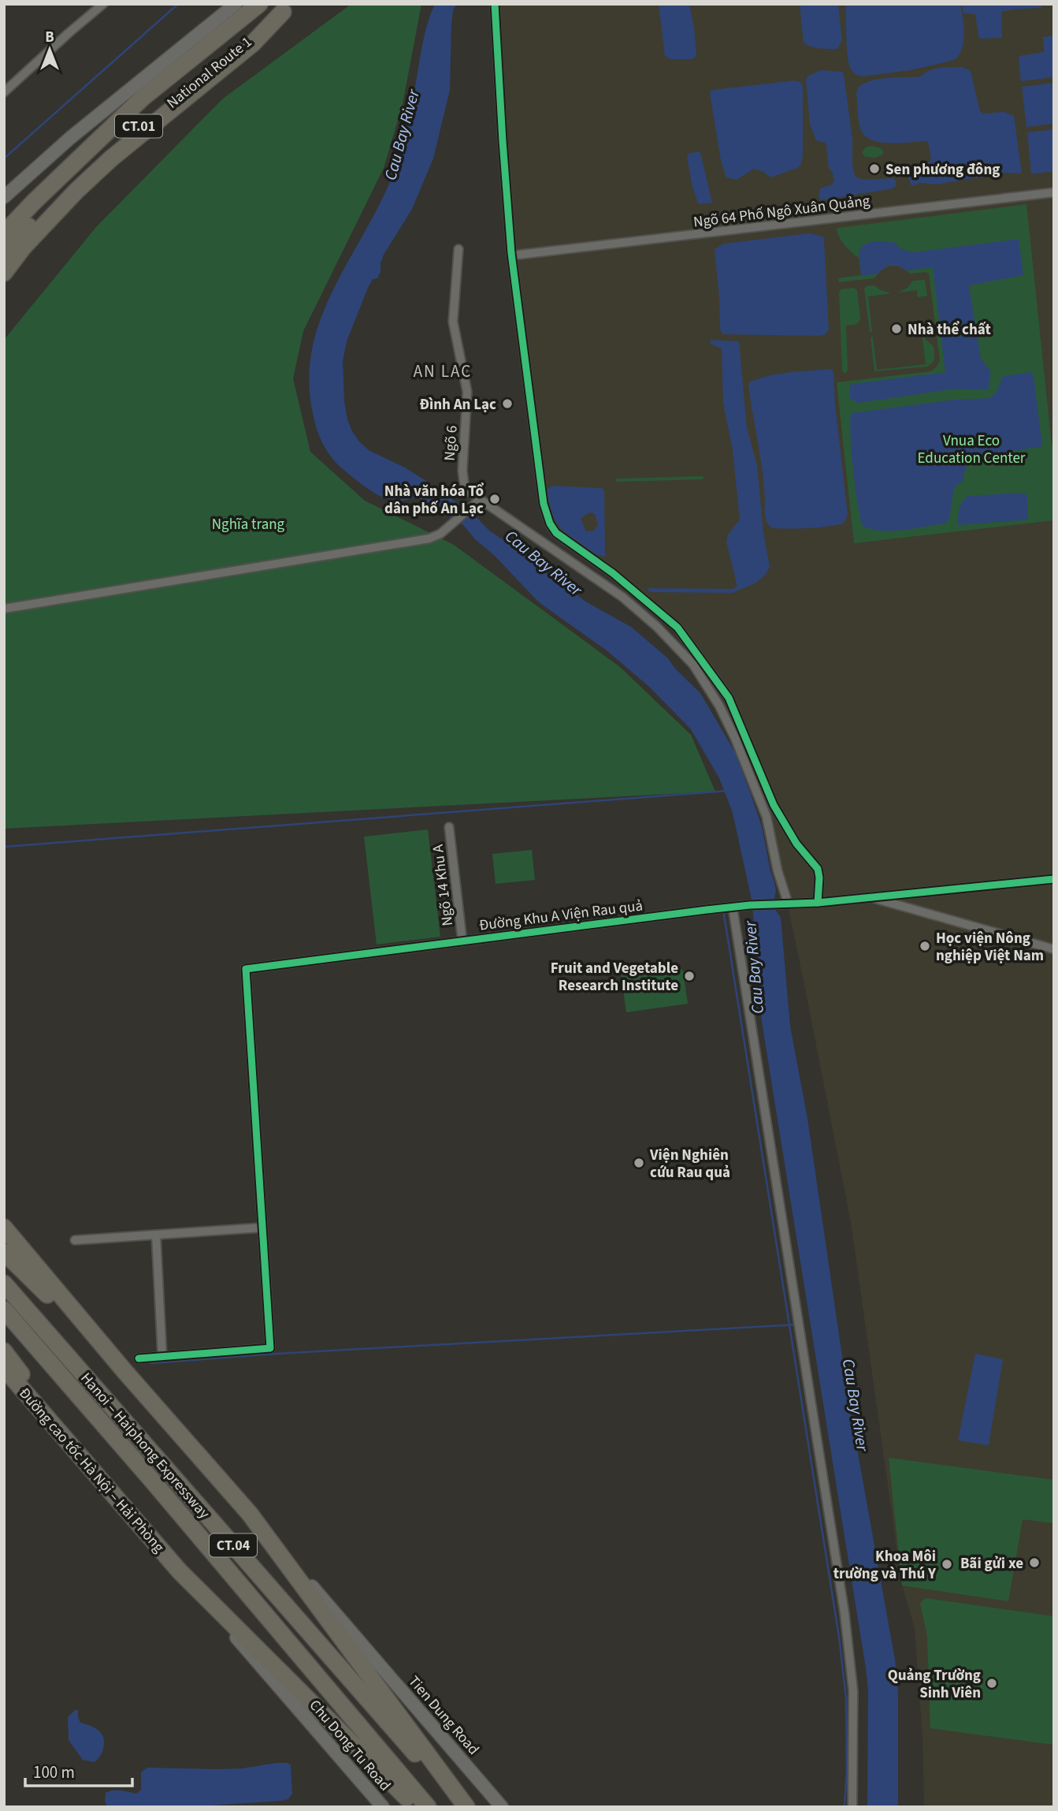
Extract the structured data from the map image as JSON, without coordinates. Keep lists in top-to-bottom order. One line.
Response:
{"streets":{"highway":["National Route 1","CT.01","Hanoi – Haiphong Expressway","Đường cao tốc Hà Nội – Hải Phòng","CT.04"],"main road":["Tien Dung Road","Chu Dong Tu Road"],"street":["Ngõ 64 Phố Ngô Xuân Quảng","Ngõ 6","Ngõ 14 Khu A","Đường Khu A Viện Rau quả"]},"crossings":[["Ngõ 6","Đường Khu A Viện Rau quả"],["Ngõ 14 Khu A","Đường Khu A Viện Rau quả"],["Đường cao tốc Hà Nội – Hải Phòng","Chu Dong Tu Road"]],"districts":["AN LAC"],"water":["Cau Bay River"],"parks":["Vnua Eco Education Center","Nghĩa trang"],"places":["Sen phương đông","Nhà thể chất","Đình An Lạc","Nhà văn hóa Tổ dân phố An Lạc","Học viện Nông nghiệp Việt Nam","Fruit and Vegetable Research Institute","Viện Nghiên cứu Rau quả","Bãi gửi xe","Khoa Môi trường và Thú Y","Quảng Trường Sinh Viên"],"scale_bar":"100 m","north":"top"}
